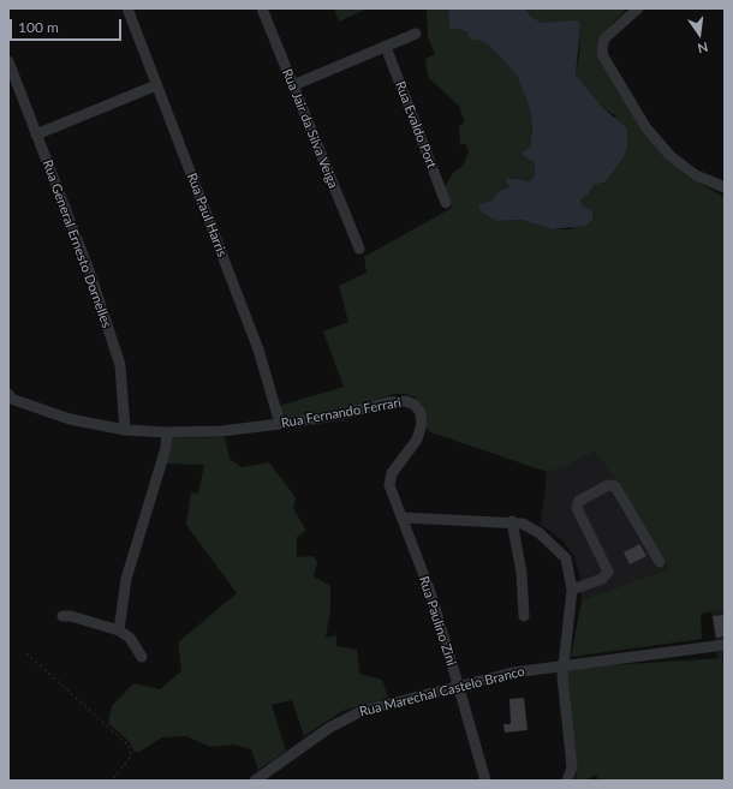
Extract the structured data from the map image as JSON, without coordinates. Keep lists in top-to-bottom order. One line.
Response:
{"streets":{"street":["Rua Evaldo Port","Rua Jair da Silva Veiga","Rua Paul Harris","Rua General Ernesto Dornelles","Rua Fernando Ferrari","Rua Paulino Zini","Rua Marechal Castelo Branco"]},"crossings":[["Rua Paul Harris","Rua Fernando Ferrari"],["Rua General Ernesto Dornelles","Rua Fernando Ferrari"],["Rua Fernando Ferrari","Rua Paulino Zini"],["Rua Paulino Zini","Rua Marechal Castelo Branco"]],"scale_bar":"100 m","north":"bottom"}
